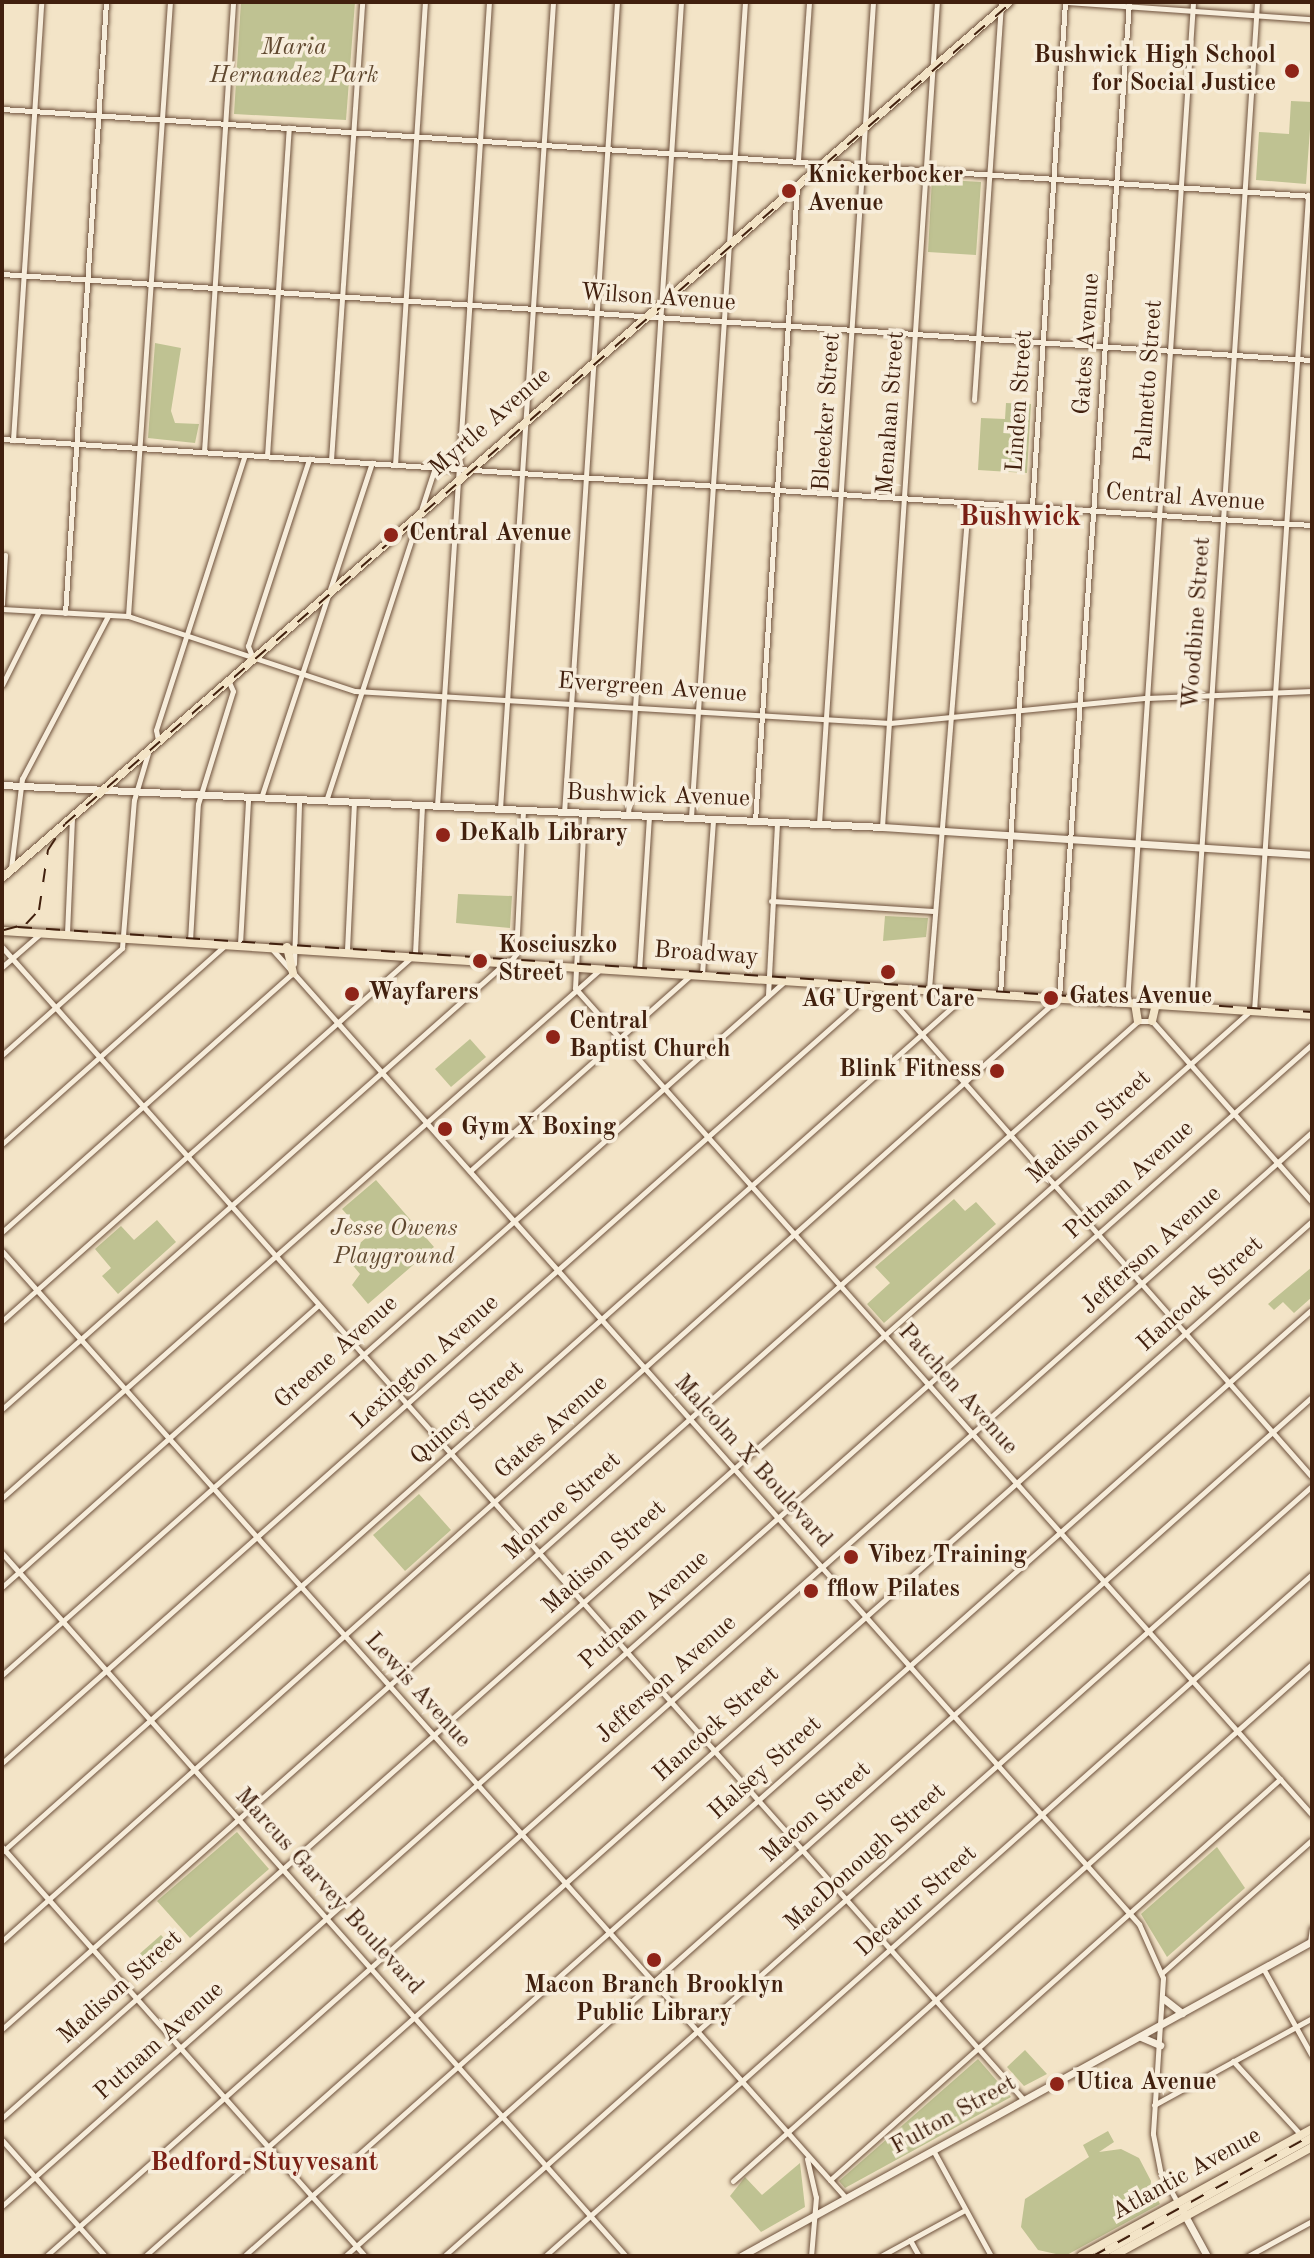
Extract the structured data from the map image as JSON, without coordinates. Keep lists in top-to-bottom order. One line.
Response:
{"streets":{"main road":["Myrtle Avenue","Bushwick Avenue","Broadway","Fulton Street","Atlantic Avenue"],"street":["Wilson Avenue","Gates Avenue","Palmetto Street","Linden Street","Bleecker Street","Menahan Street","Central Avenue","Woodbine Street","Evergreen Avenue","Madison Street","Putnam Avenue","Jefferson Avenue","Hancock Street","Greene Avenue","Lexington Avenue","Patchen Avenue","Quincy Street","Malcolm X Boulevard","Monroe Street","Lewis Avenue","Halsey Street","Macon Street","MacDonough Street","Marcus Garvey Boulevard","Decatur Street"]},"crossings":[["Wilson Avenue","Gates Avenue"],["Wilson Avenue","Palmetto Street"],["Wilson Avenue","Linden Street"],["Wilson Avenue","Bleecker Street"],["Wilson Avenue","Menahan Street"],["Wilson Avenue","Myrtle Avenue"],["Wilson Avenue","Woodbine Street"],["Gates Avenue","Central Avenue"],["Gates Avenue","Evergreen Avenue"],["Gates Avenue","Bushwick Avenue"],["Gates Avenue","Broadway"],["Gates Avenue","Patchen Avenue"],["Gates Avenue","Malcolm X Boulevard"],["Gates Avenue","Lewis Avenue"],["Gates Avenue","Marcus Garvey Boulevard"],["Palmetto Street","Central Avenue"],["Palmetto Street","Evergreen Avenue"],["Palmetto Street","Bushwick Avenue"],["Palmetto Street","Broadway"],["Linden Street","Central Avenue"],["Linden Street","Evergreen Avenue"],["Linden Street","Bushwick Avenue"],["Linden Street","Broadway"],["Bleecker Street","Myrtle Avenue"],["Bleecker Street","Central Avenue"],["Bleecker Street","Evergreen Avenue"],["Bleecker Street","Bushwick Avenue"],["Menahan Street","Myrtle Avenue"],["Menahan Street","Central Avenue"],["Menahan Street","Evergreen Avenue"],["Menahan Street","Bushwick Avenue"],["Myrtle Avenue","Central Avenue"],["Myrtle Avenue","Evergreen Avenue"],["Myrtle Avenue","Bushwick Avenue"],["Central Avenue","Woodbine Street"],["Woodbine Street","Evergreen Avenue"],["Woodbine Street","Bushwick Avenue"],["Woodbine Street","Broadway"],["Broadway","Madison Street"],["Broadway","Greene Avenue"],["Broadway","Lexington Avenue"],["Broadway","Quincy Street"],["Broadway","Malcolm X Boulevard"],["Madison Street","Patchen Avenue"],["Madison Street","Malcolm X Boulevard"],["Madison Street","Lewis Avenue"],["Madison Street","Marcus Garvey Boulevard"],["Putnam Avenue","Patchen Avenue"],["Putnam Avenue","Malcolm X Boulevard"],["Putnam Avenue","Lewis Avenue"],["Putnam Avenue","Marcus Garvey Boulevard"],["Jefferson Avenue","Patchen Avenue"],["Jefferson Avenue","Malcolm X Boulevard"],["Jefferson Avenue","Lewis Avenue"],["Jefferson Avenue","Marcus Garvey Boulevard"],["Hancock Street","Patchen Avenue"],["Hancock Street","Malcolm X Boulevard"],["Hancock Street","Lewis Avenue"],["Hancock Street","Marcus Garvey Boulevard"],["Greene Avenue","Patchen Avenue"],["Greene Avenue","Malcolm X Boulevard"],["Greene Avenue","Lewis Avenue"],["Greene Avenue","Marcus Garvey Boulevard"],["Lexington Avenue","Patchen Avenue"],["Lexington Avenue","Malcolm X Boulevard"],["Lexington Avenue","Lewis Avenue"],["Lexington Avenue","Marcus Garvey Boulevard"],["Patchen Avenue","Quincy Street"],["Patchen Avenue","Monroe Street"],["Patchen Avenue","Halsey Street"],["Patchen Avenue","Macon Street"],["Patchen Avenue","MacDonough Street"],["Patchen Avenue","Decatur Street"],["Quincy Street","Malcolm X Boulevard"],["Quincy Street","Lewis Avenue"],["Quincy Street","Marcus Garvey Boulevard"],["Malcolm X Boulevard","Monroe Street"],["Malcolm X Boulevard","Halsey Street"],["Malcolm X Boulevard","Macon Street"],["Malcolm X Boulevard","MacDonough Street"],["Malcolm X Boulevard","Decatur Street"],["Malcolm X Boulevard","Fulton Street"],["Monroe Street","Lewis Avenue"],["Monroe Street","Marcus Garvey Boulevard"],["Lewis Avenue","Halsey Street"],["Lewis Avenue","Macon Street"],["Lewis Avenue","MacDonough Street"],["Lewis Avenue","Decatur Street"],["Lewis Avenue","Fulton Street"],["Halsey Street","Marcus Garvey Boulevard"],["Macon Street","Marcus Garvey Boulevard"],["MacDonough Street","Marcus Garvey Boulevard"],["Marcus Garvey Boulevard","Decatur Street"]],"districts":["Bushwick","Bedford-Stuyvesant"],"parks":["Maria Hernandez Park","Jesse Owens Playground"],"places":["Bushwick High School for Social Justice","Knickerbocker Avenue","Central Avenue","DeKalb Library","Kosciuszko Street","AG Urgent Care","Wayfarers","Gates Avenue","Central Baptist Church","Blink Fitness","Gym X Boxing","Vibez Training","fflow Pilates","Macon Branch Brooklyn Public Library","Utica Avenue"]}
